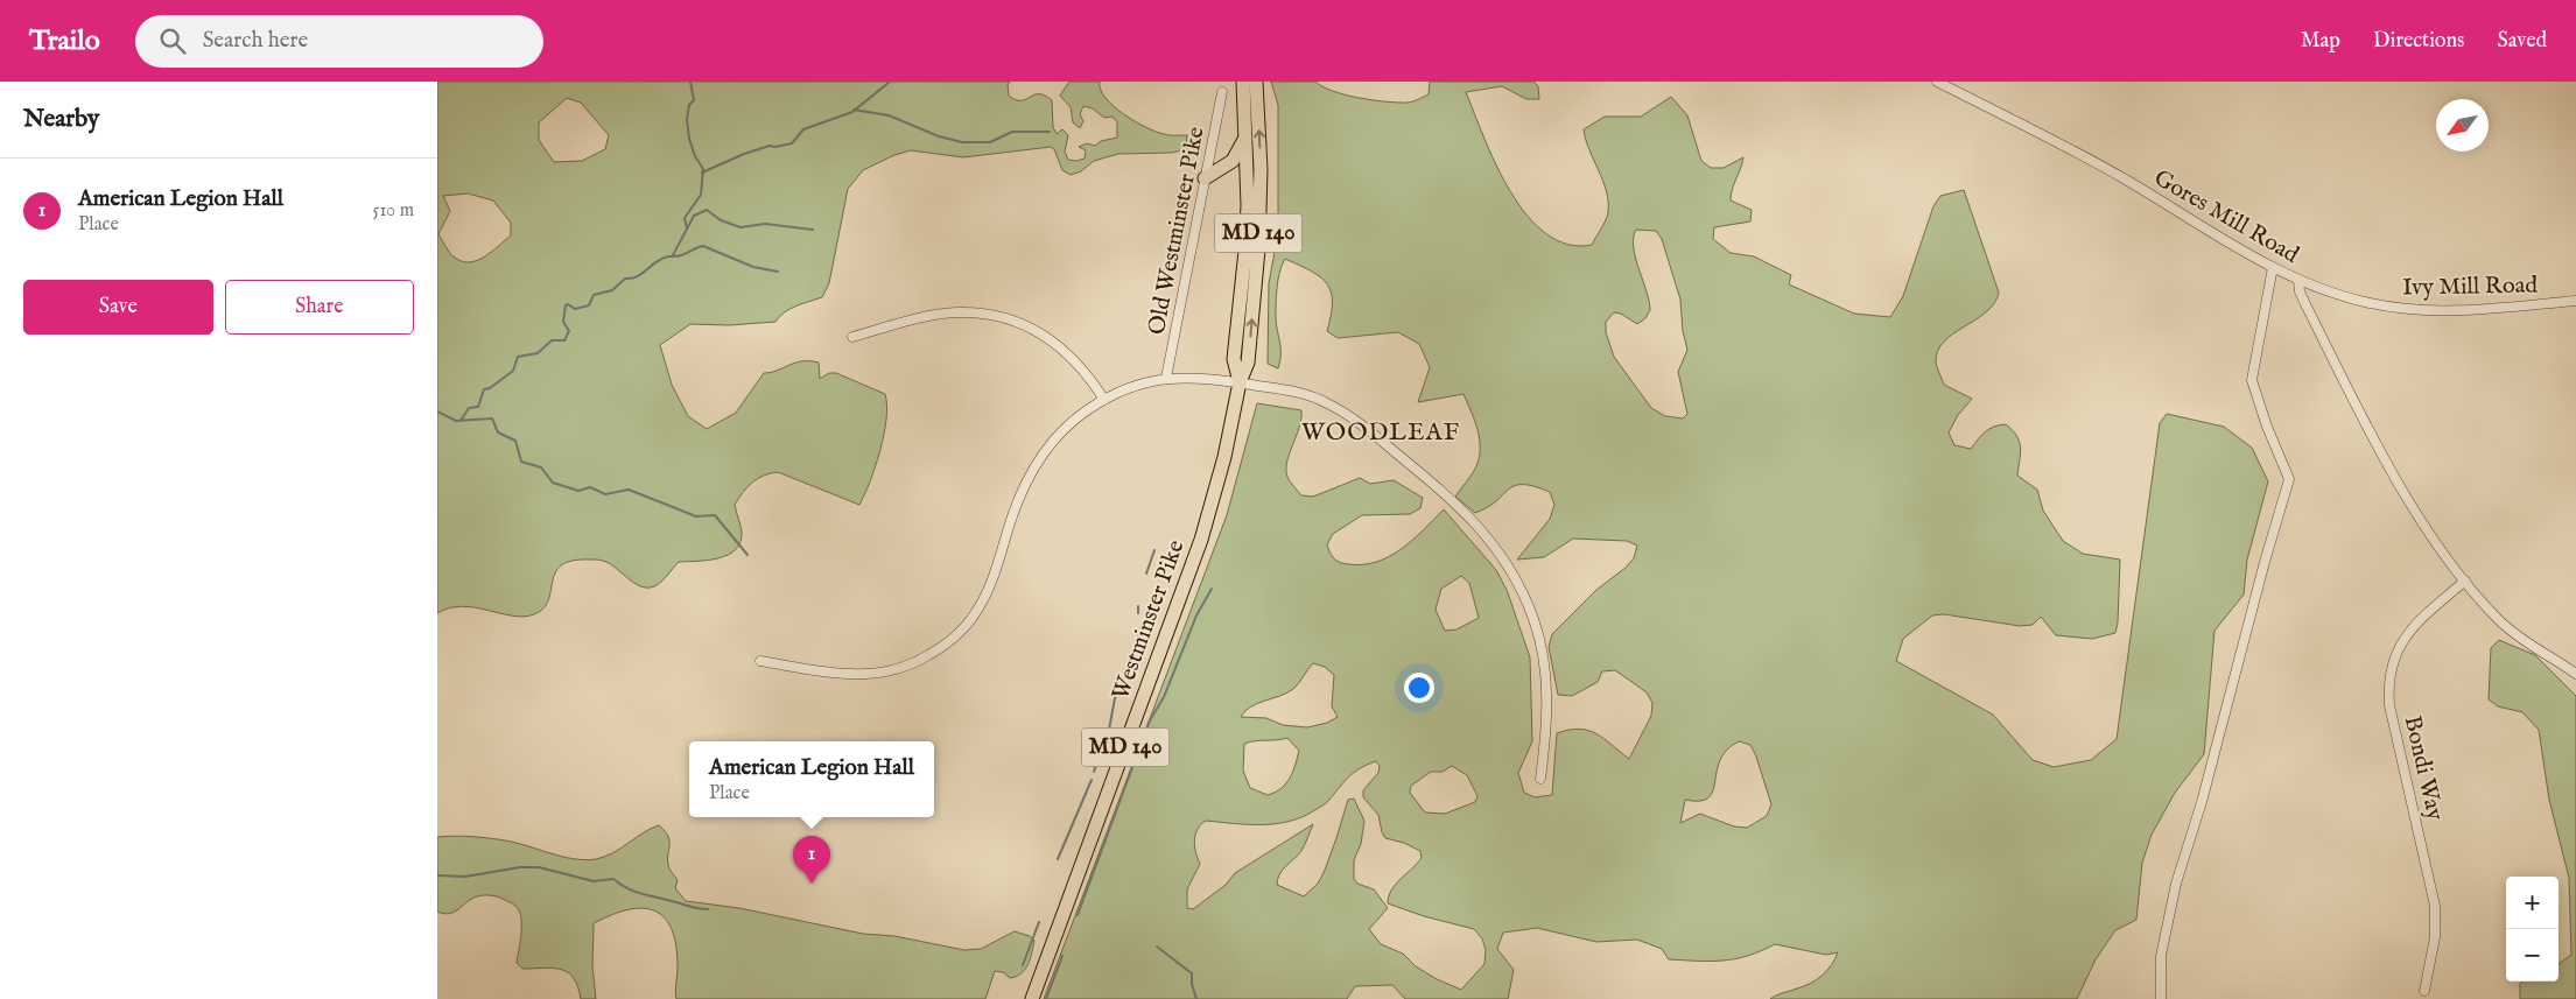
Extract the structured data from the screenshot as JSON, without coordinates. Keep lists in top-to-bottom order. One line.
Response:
{"streets":{"highway":["MD 140","Westminster Pike"],"street":["Gores Mill Road","Old Westminster Pike","Ivy Mill Road","Bondi Way"]},"crossings":[["Gores Mill Road","Ivy Mill Road"],["Gores Mill Road","Bondi Way"]],"districts":["WOODLEAF"],"north":"bottom left","page":{"header":"Trailo","search":"Search here","nav":["Map","Directions","Saved"],"heading":"Nearby","list":[{"mark":"1","name":"American Legion Hall","note":"Place","value":"510 m"}],"buttons":["Save","Share"],"popup":["American Legion Hall","Place"],"pins":"1","map_buttons":["+","−"]}}
